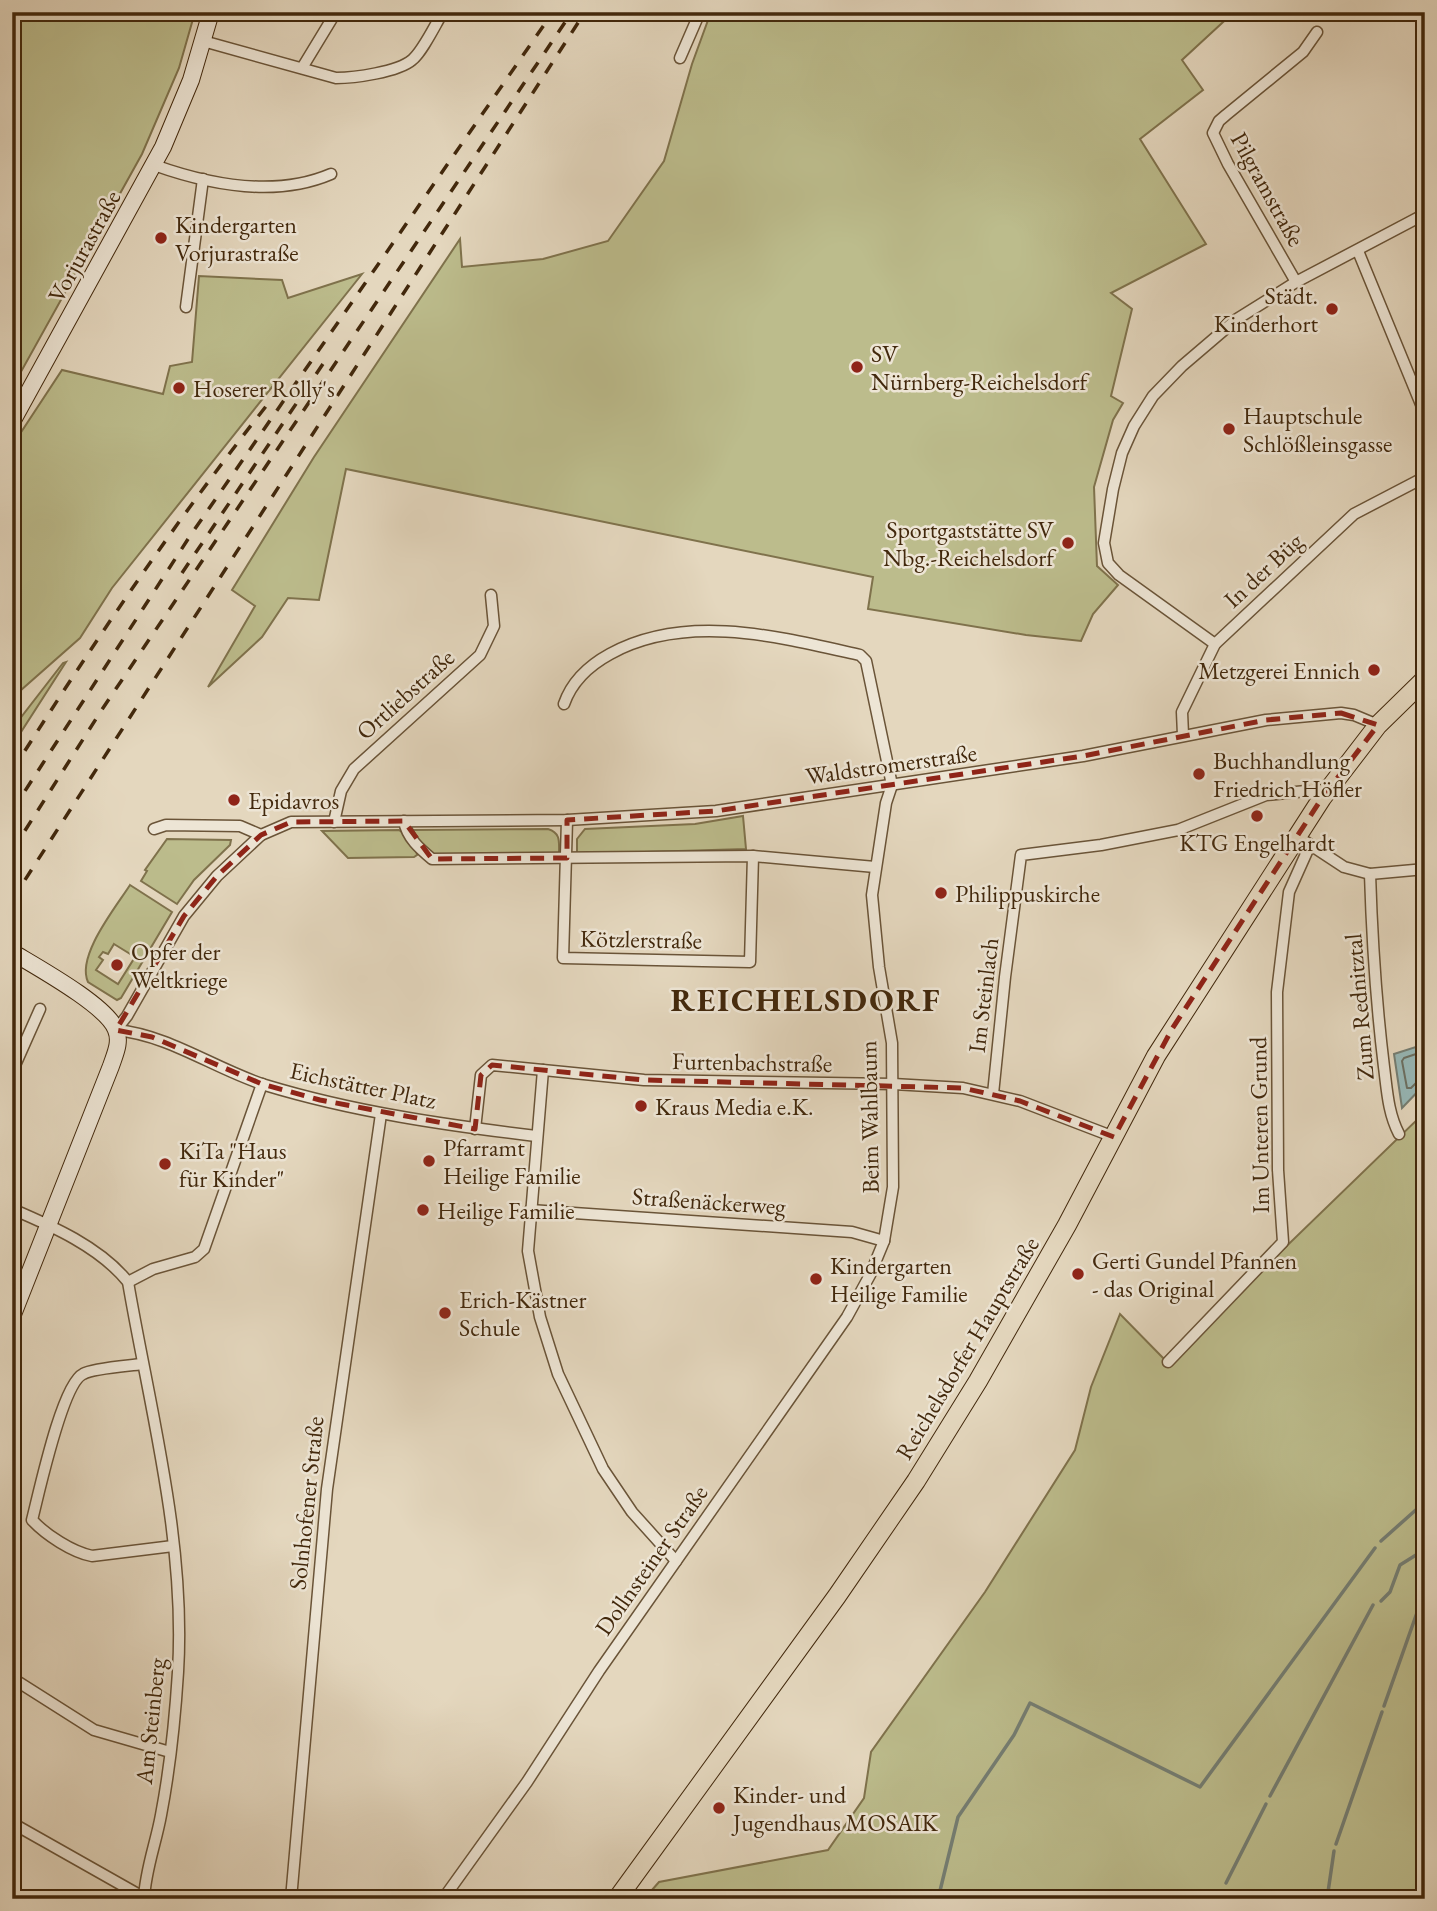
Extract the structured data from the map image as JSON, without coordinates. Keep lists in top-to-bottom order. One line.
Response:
{"streets":{"main road":["Vorjurastraße","Reichelsdorfer Hauptstraße"],"street":["Pilgramstraße","In der Büg","Ortliebstraße","Waldstromerstraße","Kötzlerstraße","Im Steinlach","Zum Rednitztal","Furtenbachstraße","Eichstätter Platz","Beim Wahlbaum","Im Unteren Grund","Straßenäckerweg","Solnhofener Straße","Dollnsteiner Straße","Am Steinberg"]},"crossings":[["In der Büg","Waldstromerstraße"],["Ortliebstraße","Waldstromerstraße"],["Waldstromerstraße","Kötzlerstraße"],["Waldstromerstraße","Eichstätter Platz"],["Waldstromerstraße","Beim Wahlbaum"],["Waldstromerstraße","Reichelsdorfer Hauptstraße"],["Im Steinlach","Furtenbachstraße"],["Im Steinlach","Reichelsdorfer Hauptstraße"],["Furtenbachstraße","Eichstätter Platz"],["Furtenbachstraße","Beim Wahlbaum"],["Furtenbachstraße","Reichelsdorfer Hauptstraße"],["Eichstätter Platz","Solnhofener Straße"],["Beim Wahlbaum","Straßenäckerweg"],["Beim Wahlbaum","Dollnsteiner Straße"],["Im Unteren Grund","Reichelsdorfer Hauptstraße"],["Straßenäckerweg","Dollnsteiner Straße"]],"districts":["REICHELSDORF"],"places":["Kindergarten Vorjurastraße","Städt. Kinderhort","SV Nürnberg-Reichelsdorf","Hoserer Rolly's","Hauptschule Schlößleinsgasse","Sportgaststätte SV Nbg.-Reichelsdorf","Metzgerei Ennich","Buchhandlung Friedrich Höfler","Epidavros","KTG Engelhardt","Philippuskirche","Opfer der Weltkriege","Kraus Media e.K.","Pfarramt Heilige Familie","KiTa \"Haus für Kinder\"","Heilige Familie","Gerti Gundel Pfannen - das Original","Kindergarten Heilige Familie","Erich-Kästner Schule","Kinder- und Jugendhaus MOSAIK"]}
